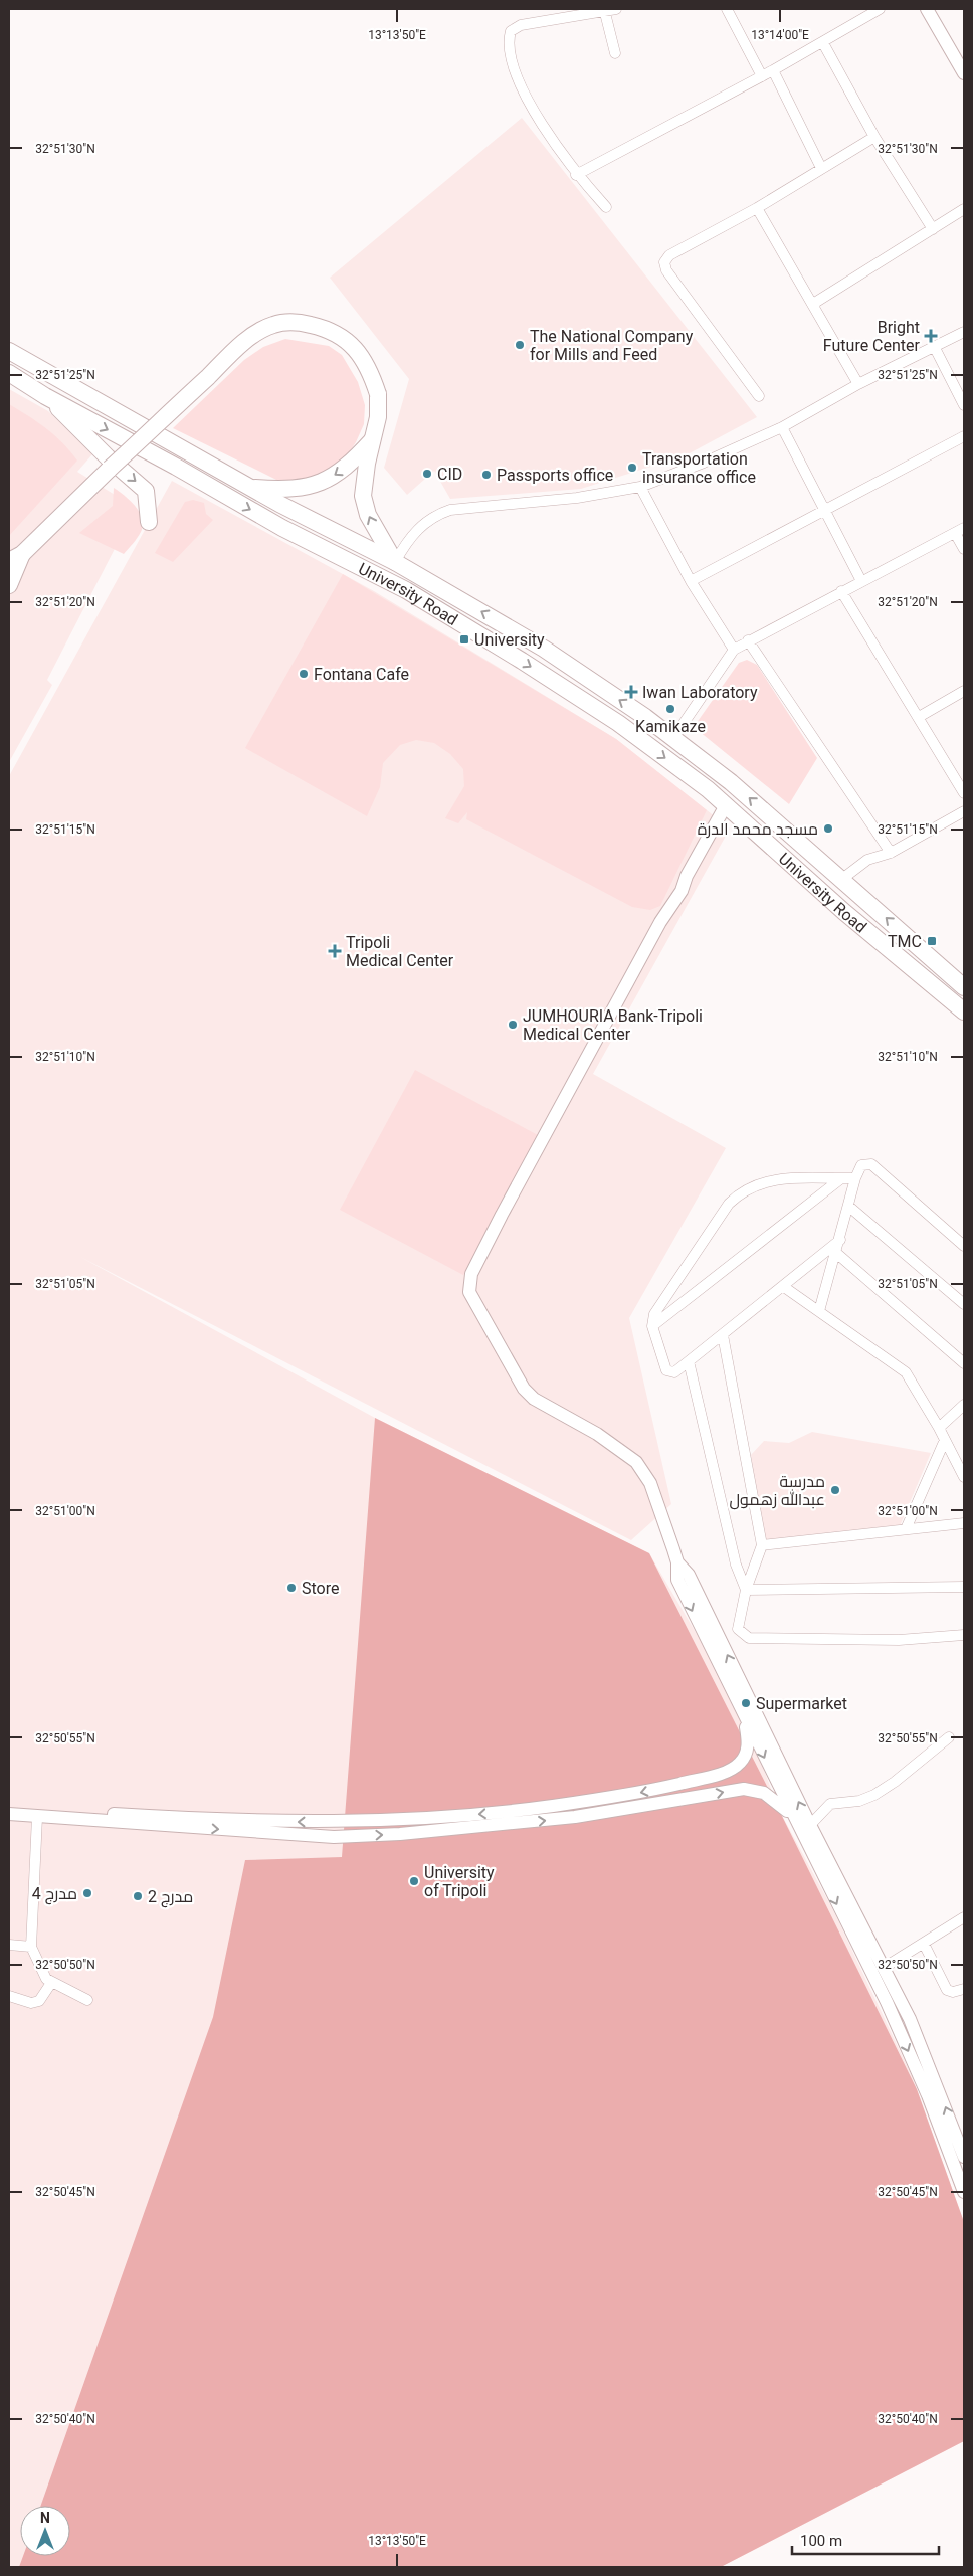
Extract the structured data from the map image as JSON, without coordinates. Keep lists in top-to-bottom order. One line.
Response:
{"streets":{"highway":["University Road"]},"places":{"health":["Bright Future Center","Iwan Laboratory","Tripoli Medical Center"],"other":["The National Company for Mills and Feed","Transportation insurance office","CID","Passports office","Fontana Cafe","Kamikaze","مسجد محمد الدرة","JUMHOURIA Bank-Tripoli Medical Center","مدرسة عبدالله زهمول","Store","Supermarket","University of Tripoli","مدرج 4","مدرج 2"],"transit":["University","TMC"]},"scale_bar":"100 m","north":"top","coordinates":["13°13'50\"E","13°14'00\"E","32°51'30\"N","32°51'25\"N","32°51'20\"N","32°51'15\"N","32°51'10\"N","32°51'05\"N","32°51'00\"N","32°50'55\"N","32°50'50\"N","32°50'45\"N","32°50'40\"N"]}
